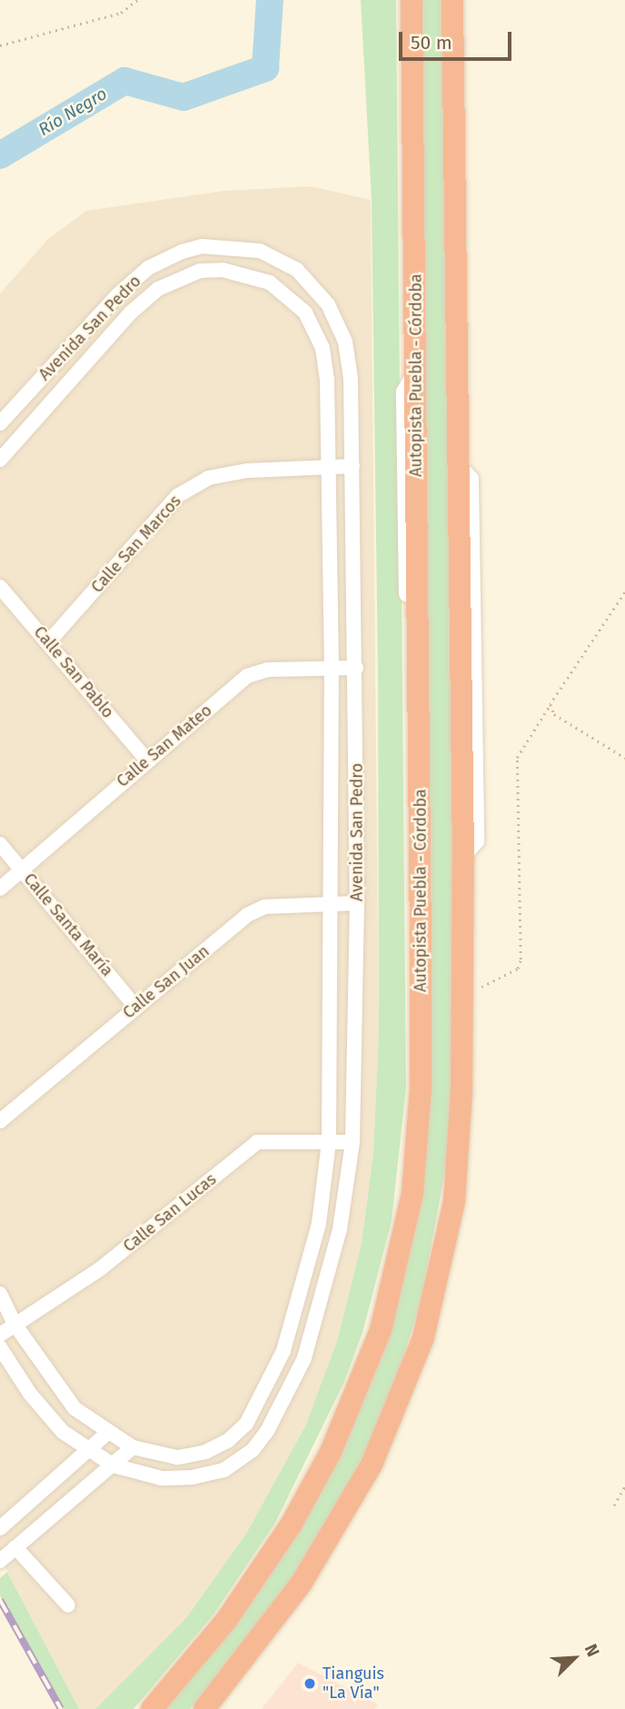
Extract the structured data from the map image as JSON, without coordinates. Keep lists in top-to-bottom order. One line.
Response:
{"streets":{"highway":["Autopista Puebla - Córdoba"],"street":["Avenida San Pedro","Calle San Marcos","Calle San Pablo","Calle San Mateo","Calle Santa María","Calle San Juan","Calle San Lucas"]},"crossings":[["Avenida San Pedro","Calle San Marcos"],["Avenida San Pedro","Calle San Mateo"],["Avenida San Pedro","Calle San Juan"],["Avenida San Pedro","Calle San Lucas"],["Calle San Marcos","Calle San Pablo"],["Calle San Pablo","Calle San Mateo"],["Calle San Mateo","Calle Santa María"],["Calle Santa María","Calle San Juan"]],"water":["Río Negro"],"places":["Tianguis \"La Vía\""],"scale_bar":"50 m","north":"top right"}
